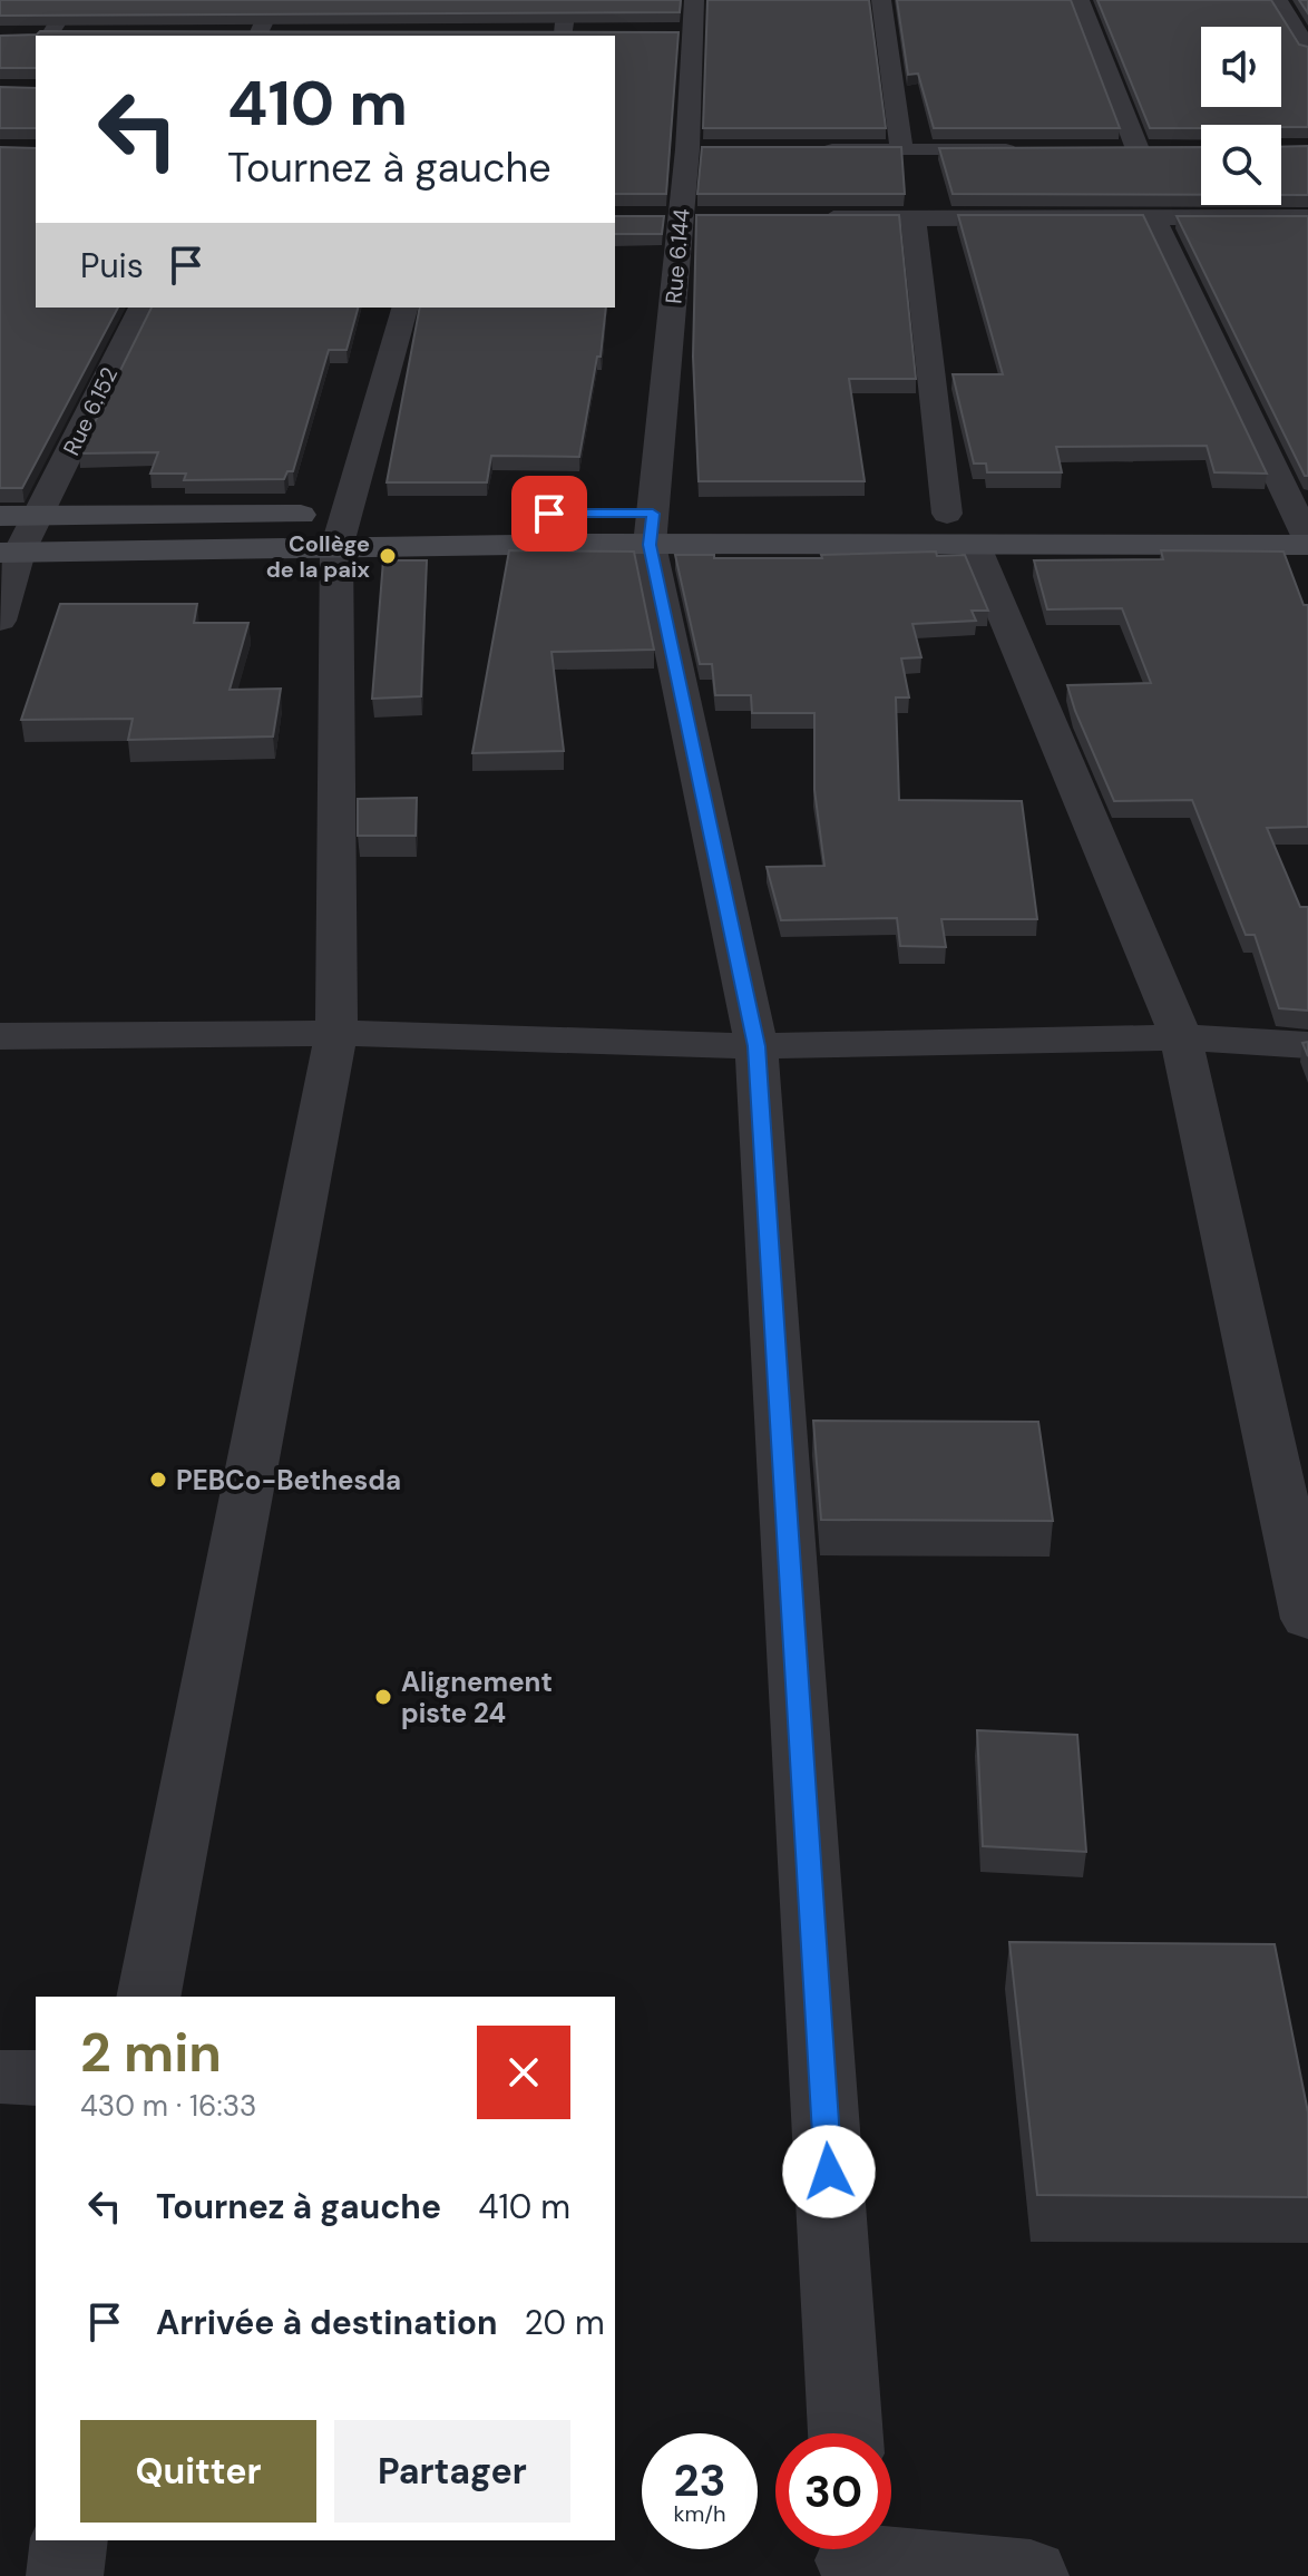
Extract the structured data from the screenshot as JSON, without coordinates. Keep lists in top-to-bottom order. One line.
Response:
{"streets":{"street":["Rue 6.144","Rue 6.152"]},"places":["Collège de la paix","PEBCo-Bethesda","Alignement piste 24"],"page":{"turn":["410 m","Tournez à gauche"],"then":"Puis","heading":["2 min","430 m · 16:33"],"list":[{"name":"Tournez à gauche","value":"410 m"},{"name":"Arrivée à destination","value":"20 m"}],"buttons":["Quitter","Partager"],"speed":"23 km/h","limit":"30"}}
